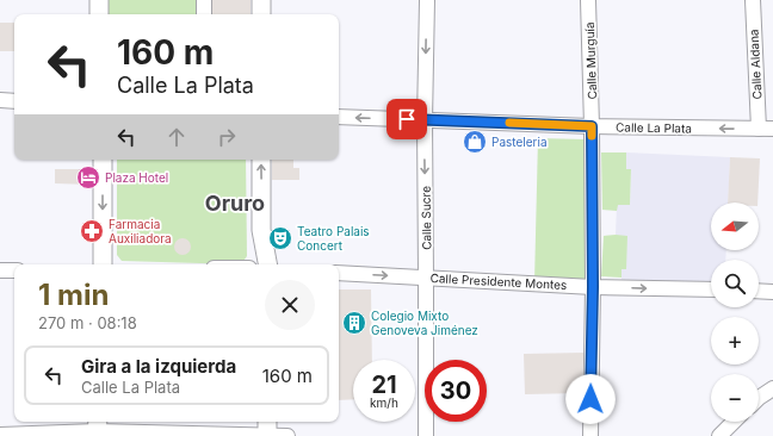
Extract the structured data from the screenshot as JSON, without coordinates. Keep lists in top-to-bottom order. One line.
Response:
{"streets":{"street":["Calle Murguía","Calle Aldana","Calle La Plata","Calle Sucre","Calle Presidente Montes"]},"crossings":[["Calle Murguía","Calle La Plata"],["Calle Murguía","Calle Presidente Montes"],["Calle Aldana","Calle La Plata"],["Calle La Plata","Calle Sucre"],["Calle Sucre","Calle Presidente Montes"]],"one_way":["Calle La Plata","Calle Sucre","Calle Presidente Montes"],"districts":["Oruro"],"places":{"shop":["Pasteleria"],"hotel":["Plaza Hotel"],"pharmacy":["Farmacia Auxiliadora"],"theatre":["Teatro Palais Concert"],"building":["Colegio Mixto Genoveva Jiménez"]},"north":"left","page":{"turn":["160 m","Calle La Plata"],"map_buttons":["+","−"],"heading":["1 min","270 m · 08:18"],"list":[{"name":"Gira a la izquierda","note":"Calle La Plata","value":"160 m"}],"speed":"21 km/h","limit":"30"}}
